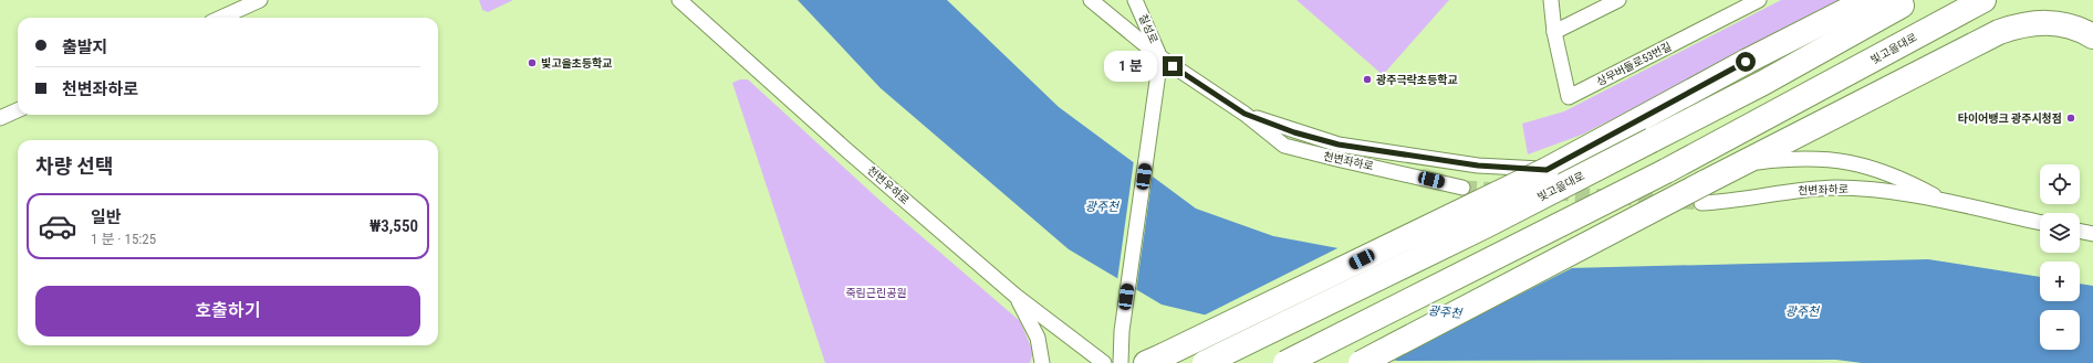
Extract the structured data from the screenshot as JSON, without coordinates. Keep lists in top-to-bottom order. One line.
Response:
{"streets":{"highway":["빛고을대로"],"street":["칠성로","상무버들로53번길","천변좌하로","천변우하로"]},"crossings":[["칠성로","천변좌하로"]],"water":["광주천"],"parks":["죽림근린공원"],"places":["빛고을초등학교","광주극락초등학교","타이어뱅크 광주시청점"],"page":{"banner":["출발지","천변좌하로"],"bubble":"1 분","heading":"차량 선택","map_buttons":["+","−"],"list":[{"name":"일반","note":"1 분 · 15:25","value":"₩3,550"}],"buttons":"호출하기"}}
